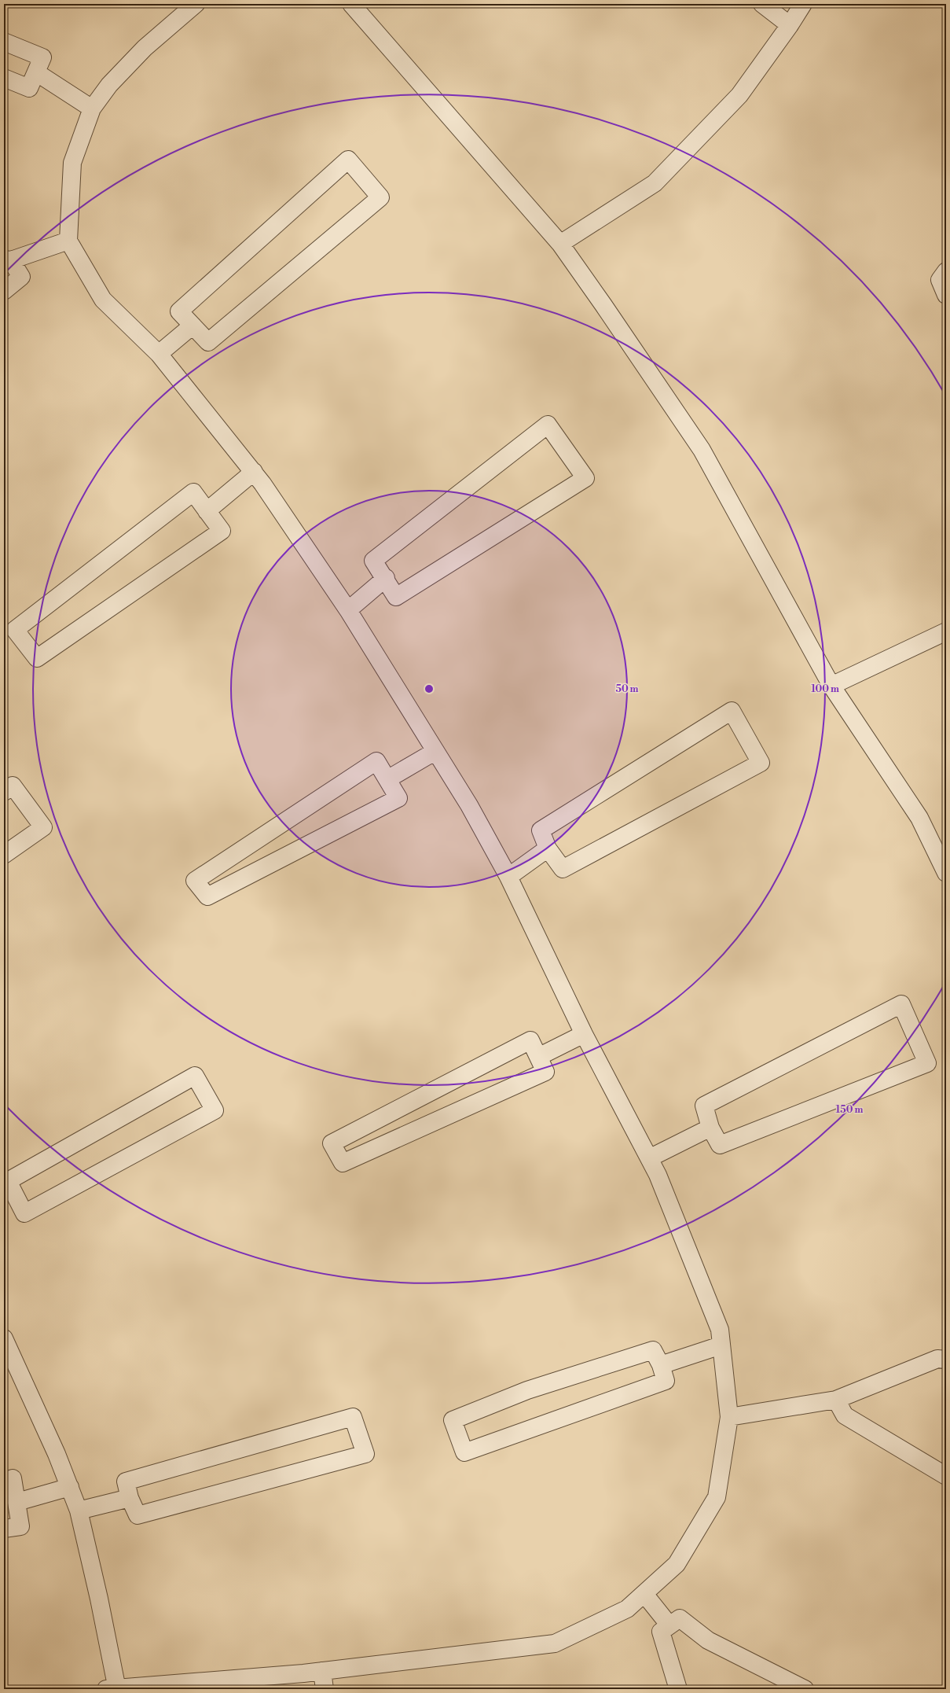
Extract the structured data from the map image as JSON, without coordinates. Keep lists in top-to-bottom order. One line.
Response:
{"rings":["50 m","100 m","150 m"]}
